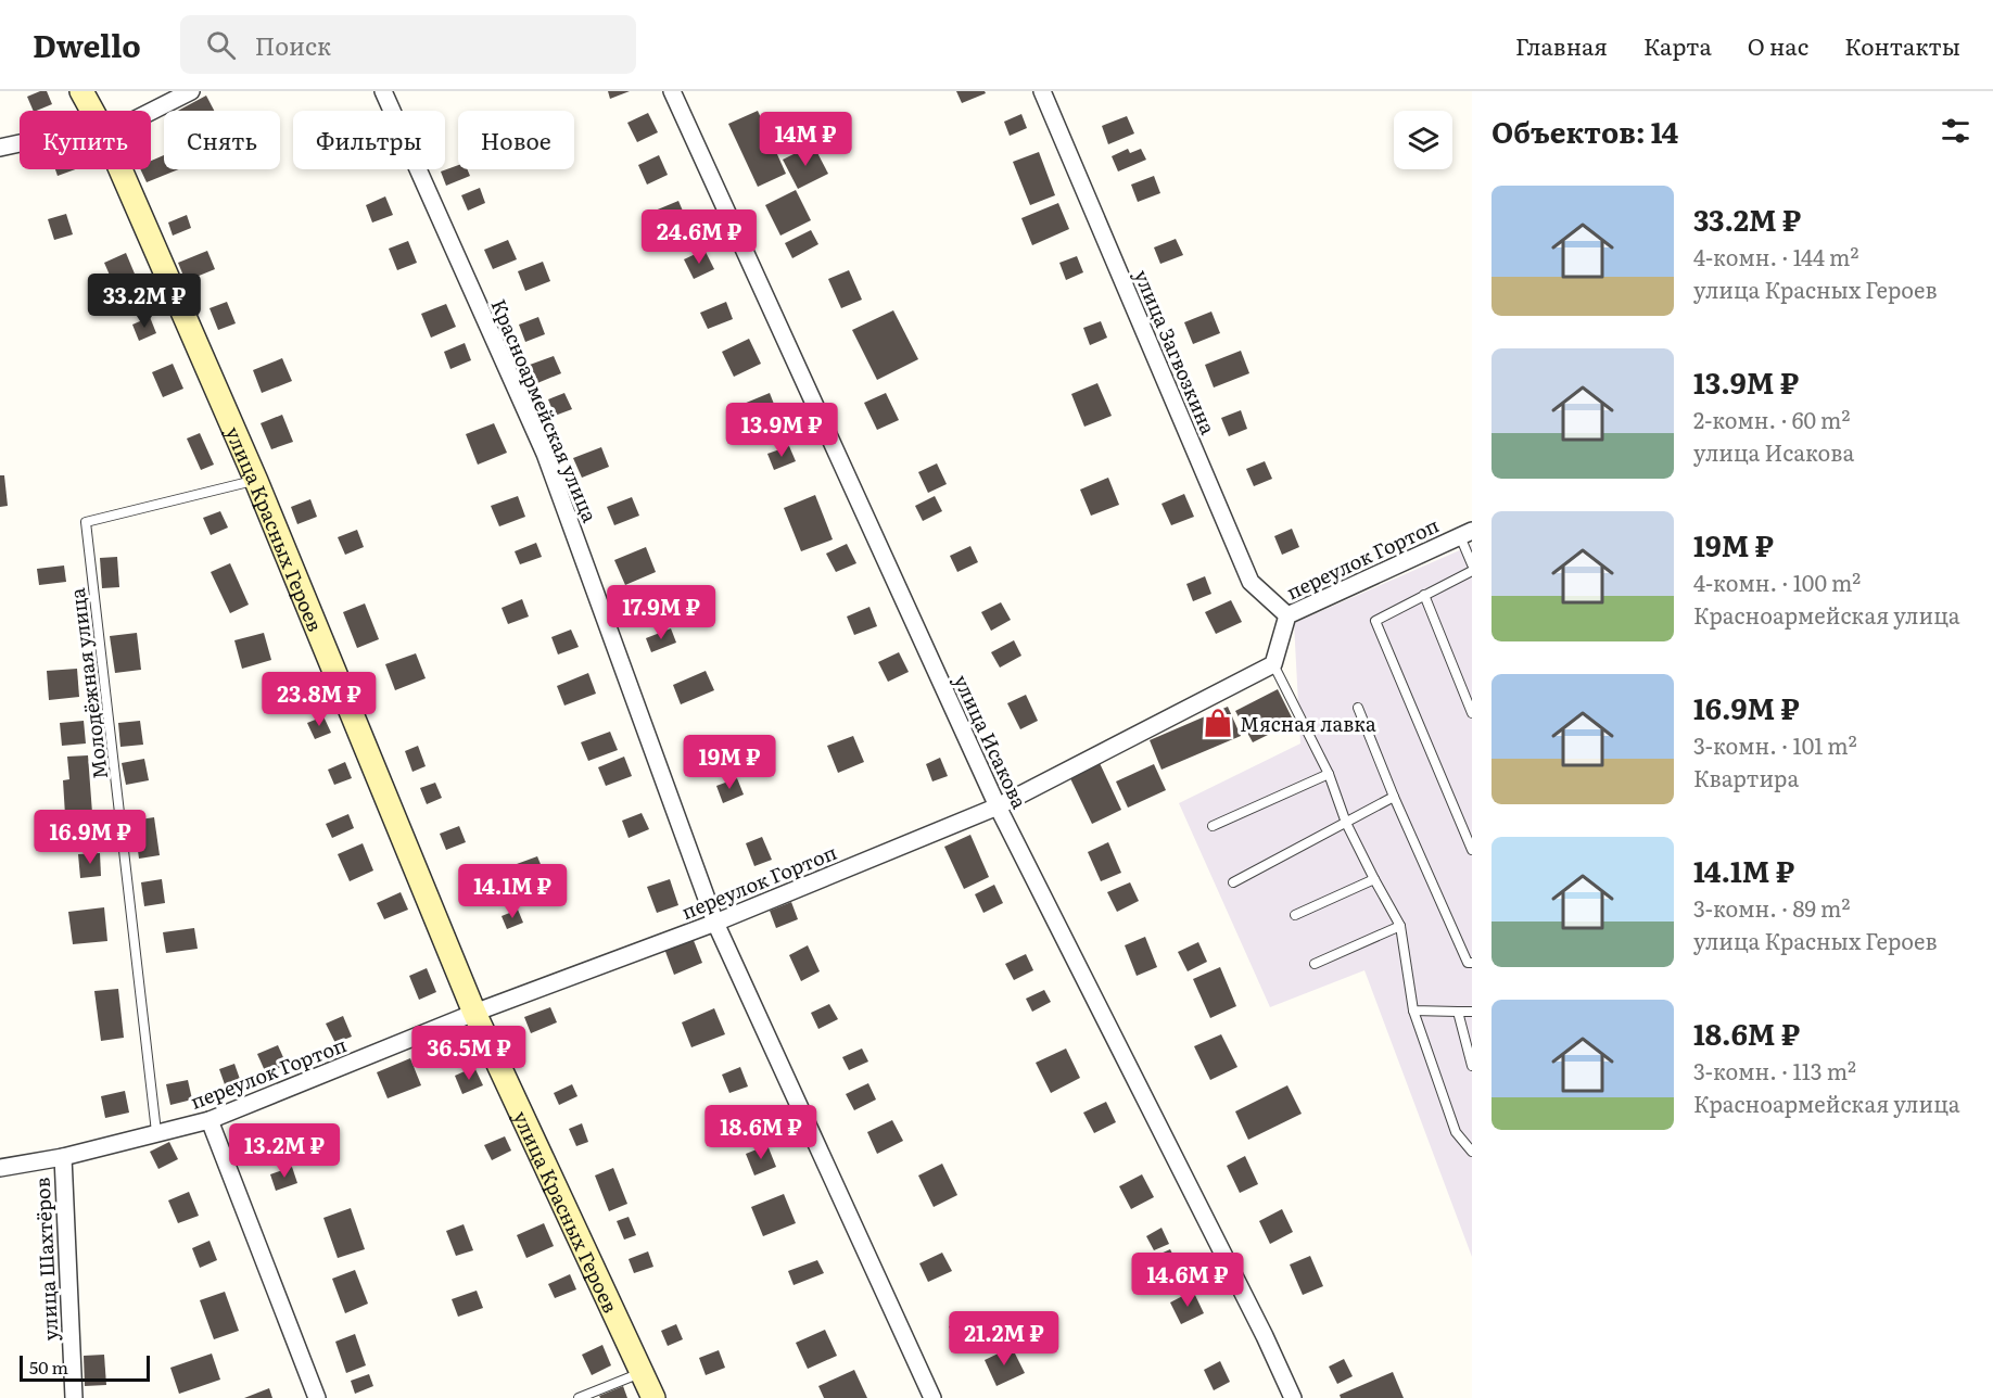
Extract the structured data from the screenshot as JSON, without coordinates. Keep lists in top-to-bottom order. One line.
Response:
{"streets":{"main road":["улица Красных Героев"],"street":["улица Загвозкина","Красноармейская улица","переулок Гортоп","улица Исакова","улица Шахтёров"],"lane":["Молодёжная улица"]},"crossings":[["улица Загвозкина","переулок Гортоп"],["Красноармейская улица","переулок Гортоп"],["улица Красных Героев","переулок Гортоп"],["улица Красных Героев","Молодёжная улица"],["переулок Гортоп","Молодёжная улица"],["переулок Гортоп","улица Исакова"],["переулок Гортоп","улица Шахтёров"]],"places":{"shop":["Мясная лавка"]},"scale_bar":"50 m","page":{"header":"Dwello","search":"Поиск","nav":["Главная","Карта","О нас","Контакты"],"heading":"Объектов: 14","chip":["Купить","Снять","Фильтры","Новое"],"price":["14M ₽","24.6M ₽","33.2M ₽","13.9M ₽","17.9M ₽","23.8M ₽","19M ₽","16.9M ₽","14.1M ₽","36.5M ₽","18.6M ₽","13.2M ₽","14.6M ₽","21.2M ₽"],"list":[{"name":"33.2M ₽","note":"4-комн. · 144 m² · улица Красных Героев"},{"name":"13.9M ₽","note":"2-комн. · 60 m² · улица Исакова"},{"name":"19M ₽","note":"4-комн. · 100 m² · Красноармейская улица"},{"name":"16.9M ₽","note":"3-комн. · 101 m² · Квартира"},{"name":"14.1M ₽","note":"3-комн. · 89 m² · улица Красных Героев"},{"name":"18.6M ₽","note":"3-комн. · 113 m² · Красноармейская улица"}],"scale":"50 m"}}
